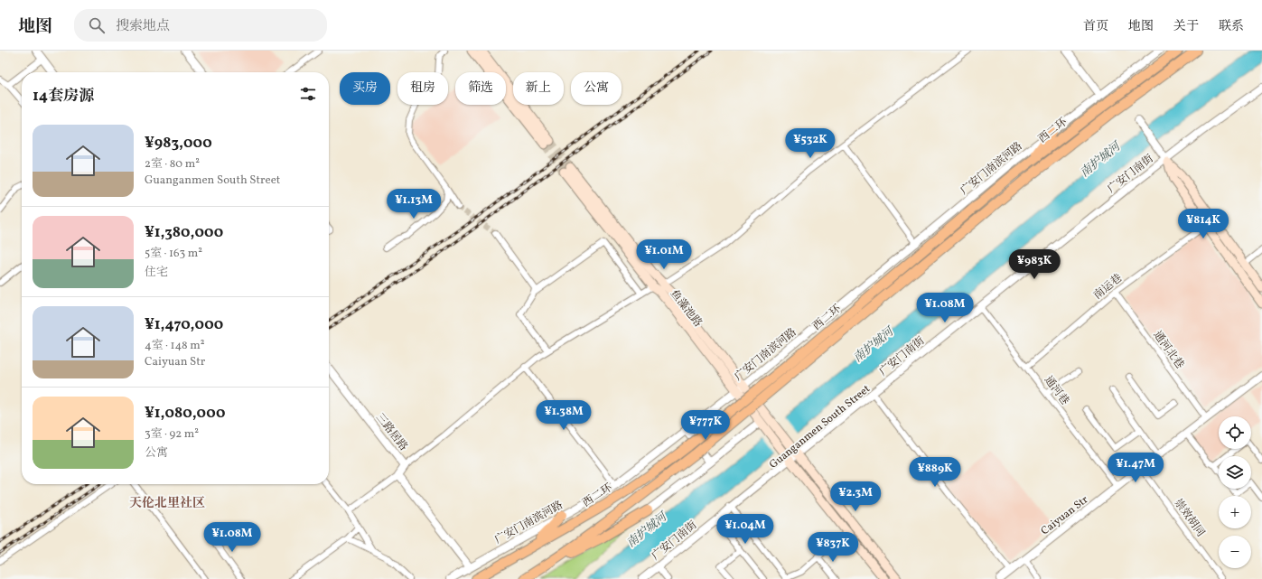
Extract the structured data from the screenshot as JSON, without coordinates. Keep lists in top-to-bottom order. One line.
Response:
{"streets":{"highway":["西二环"],"main road":["鱼藻池路"],"street":["广安门南滨河路","广安门南街","南运巷","通河北巷","通河巷","Guanganmen South Street","三路居路","Caiyuan Str","崇效胡同"]},"crossings":[["广安门南滨河路","鱼藻池路"],["广安门南街","Guanganmen South Street"],["南运巷","通河北巷"],["南运巷","通河巷"],["通河北巷","Caiyuan Str"],["通河巷","Guanganmen South Street"],["通河巷","Caiyuan Str"],["Caiyuan Str","崇效胡同"]],"districts":["天伦北里社区"],"water":["南护城河"],"page":{"header":"地图","search":"搜索地点","nav":["首页","地图","关于","联系"],"chip":["买房","租房","筛选","新上","公寓"],"heading":"14套房源","list":[{"name":"¥983,000","note":"2室 · 80 m² · Guanganmen South Street"},{"name":"¥1,380,000","note":"5室 · 163 m² · 住宅"},{"name":"¥1,470,000","note":"4室 · 148 m² · Caiyuan Str"},{"name":"¥1,080,000","note":"3室 · 92 m² · 公寓"}],"price":["¥532K","¥1.13M","¥814K","¥1.01M","¥983K","¥1.08M","¥1.38M","¥777K","¥1.47M","¥889K","¥2.3M","¥1.04M","¥1.08M","¥837K"],"map_buttons":["+","−"]}}
